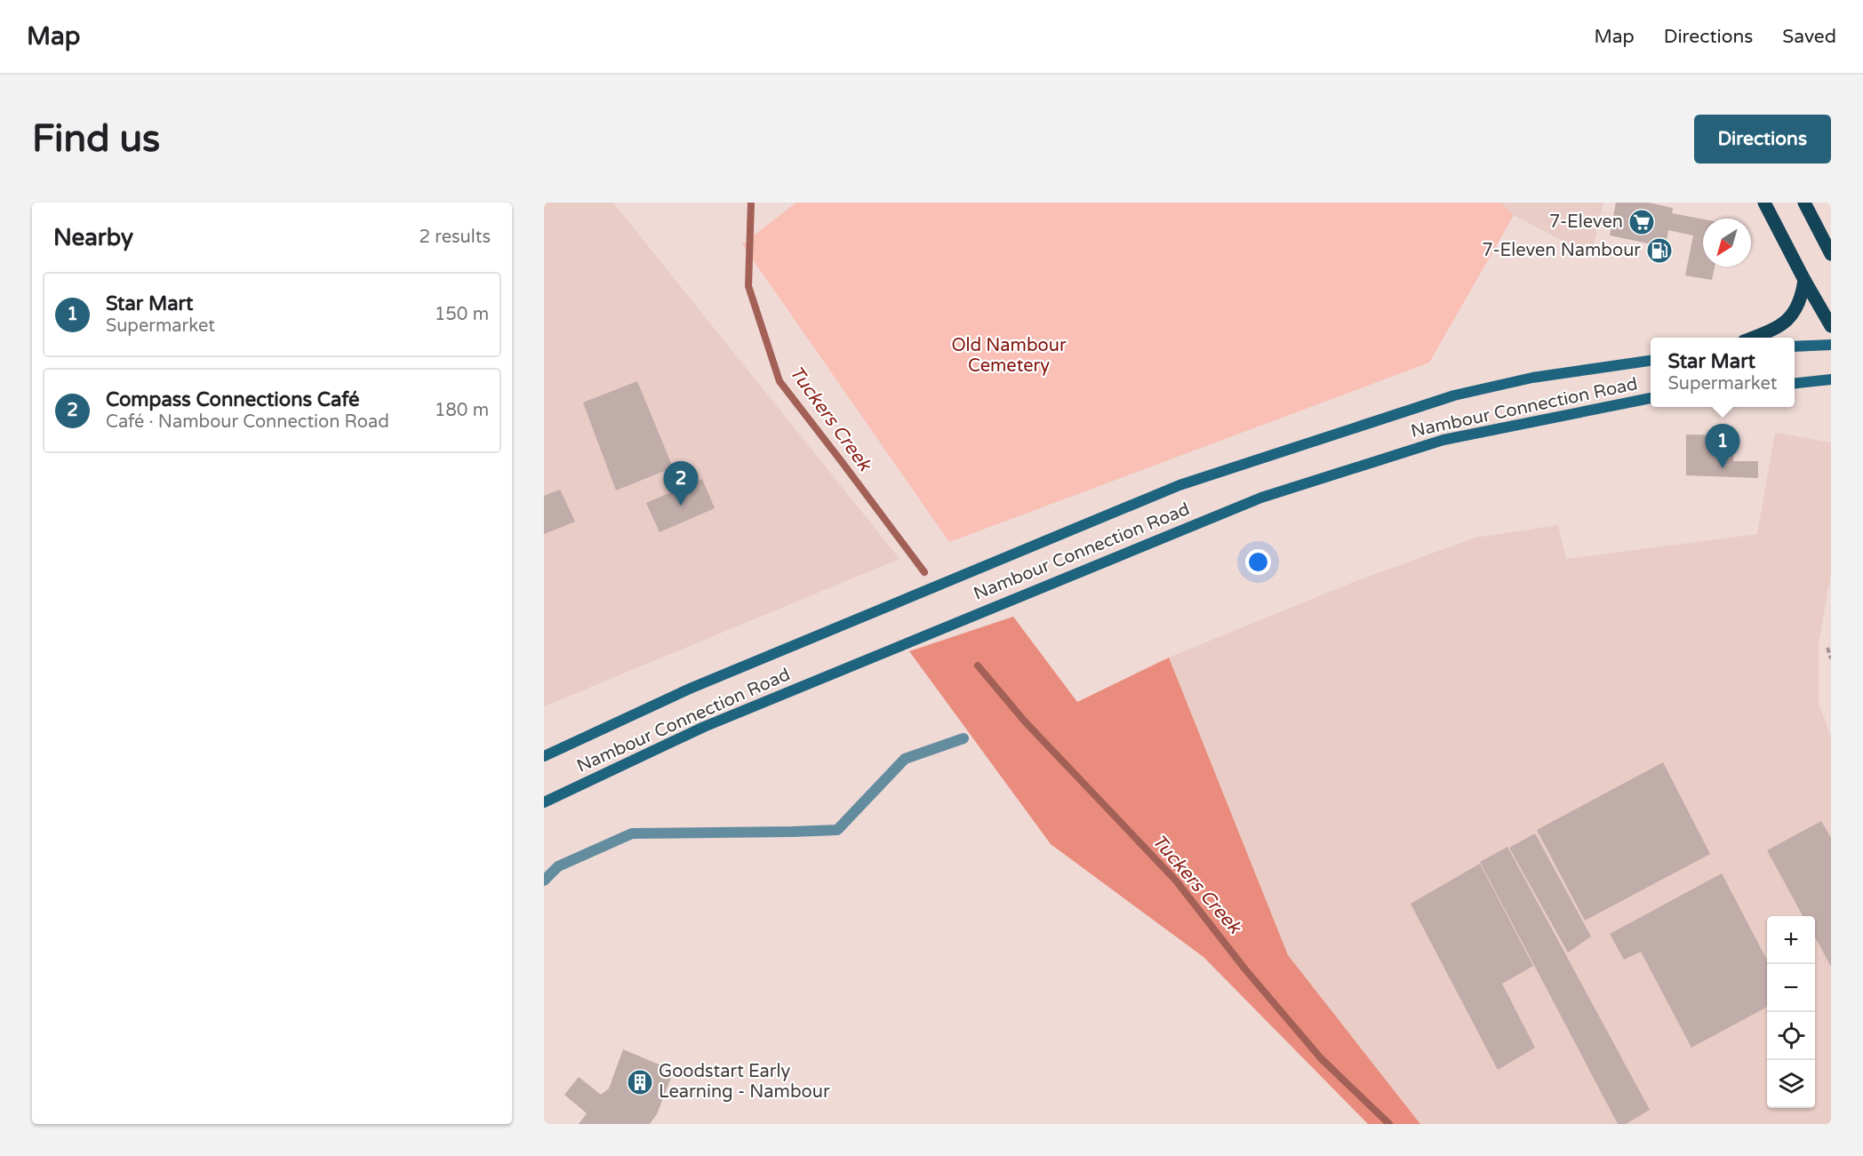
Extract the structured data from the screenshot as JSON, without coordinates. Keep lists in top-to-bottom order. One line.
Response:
{"streets":{"main road":["Nambour Connection Road"]},"water":["Tuckers Creek"],"parks":["Old Nambour Cemetery"],"places":{"supermarket":["7-Eleven"],"fuel station":["7-Eleven Nambour"],"building":["Goodstart Early Learning - Nambour"]},"north":"bottom left","page":{"header":"Map","nav":["Map","Directions","Saved"],"buttons":"Directions","title":"Find us","heading":["Nearby","2 results"],"list":[{"mark":"1","name":"Star Mart","note":"Supermarket","value":"150 m"},{"mark":"2","name":"Compass Connections Café","note":"Café · Nambour Connection Road","value":"180 m"}],"popup":["Star Mart","Supermarket"],"pins":["1","2"],"map_buttons":["+","−"]}}
